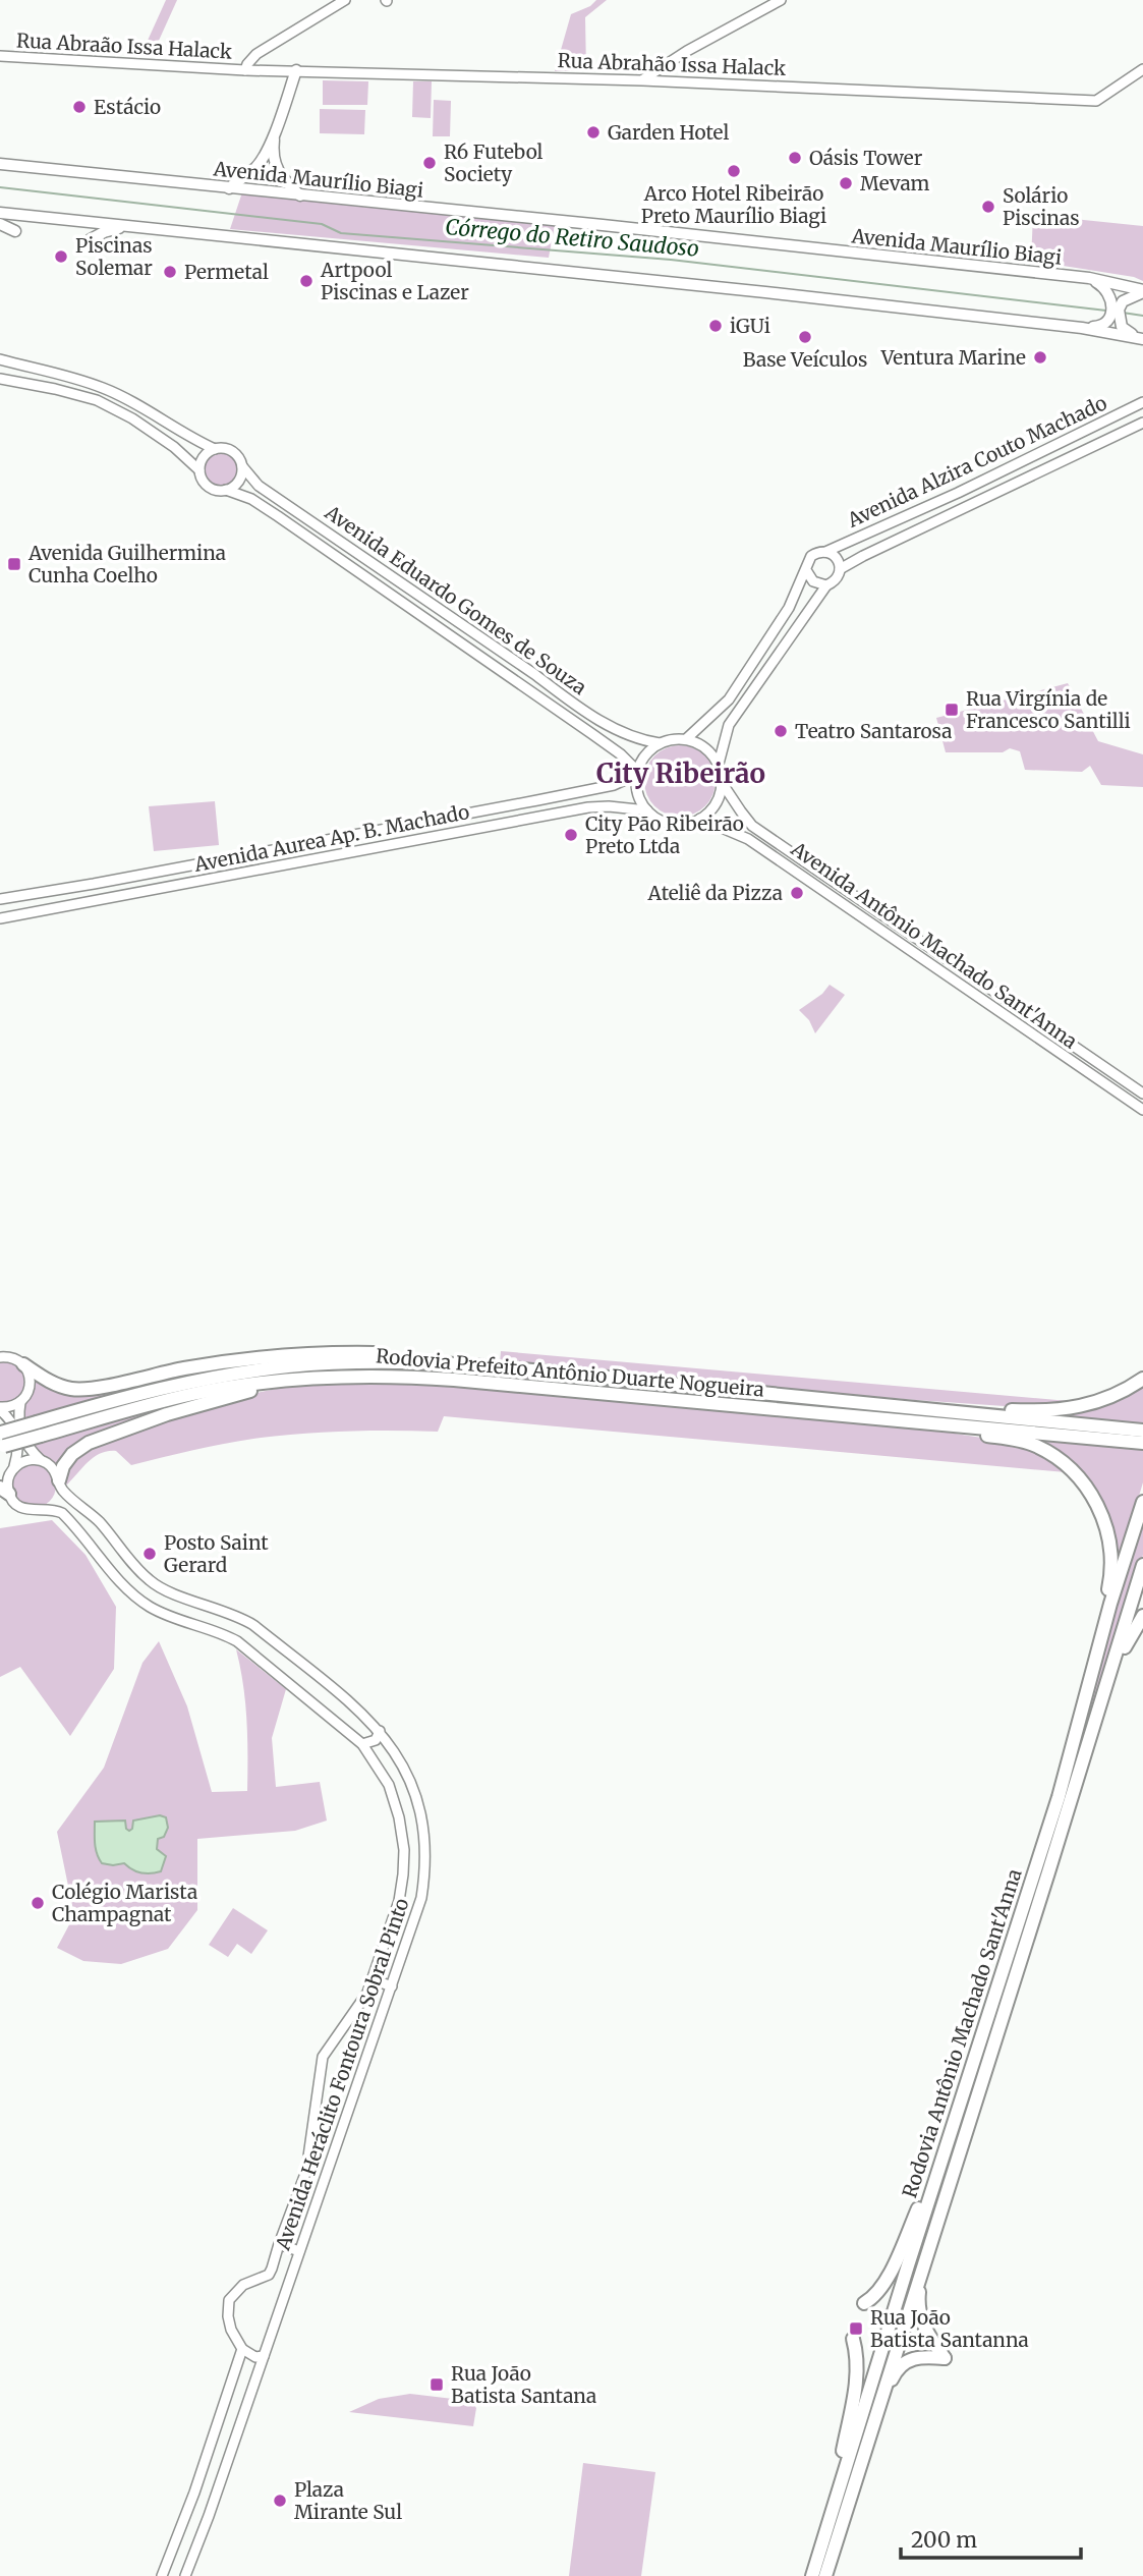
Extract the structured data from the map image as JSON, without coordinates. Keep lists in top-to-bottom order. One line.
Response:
{"streets":{"highway":["Rodovia Prefeito Antônio Duarte Nogueira","Rodovia Antônio Machado Sant'Anna"],"main road":["Avenida Maurílio Biagi"],"street":["Rua Abraão Issa Halack","Rua Abrahão Issa Halack","Avenida Alzira Couto Machado","Avenida Eduardo Gomes de Souza","Avenida Aurea Ap. B. Machado","Avenida Antônio Machado Sant'Anna","Avenida Heráclito Fontoura Sobral Pinto"]},"crossings":[["Rua Abraão Issa Halack","Rua Abrahão Issa Halack"],["Avenida Eduardo Gomes de Souza","Avenida Aurea Ap. B. Machado"],["Avenida Eduardo Gomes de Souza","Avenida Antônio Machado Sant'Anna"],["Avenida Aurea Ap. B. Machado","Avenida Antônio Machado Sant'Anna"]],"districts":["City Ribeirão"],"water":["Córrego do Retiro Saudoso"],"places":{"other":["Estácio","Garden Hotel","Oásis Tower","R6 Futebol Society","Arco Hotel Ribeirão Preto Maurílio Biagi","Mevam","Solário Piscinas","Piscinas Solemar","Permetal","Artpool Piscinas e Lazer","iGUi","Base Veículos","Ventura Marine","Teatro Santarosa","City Pão Ribeirão Preto Ltda","Ateliê da Pizza","Posto Saint Gerard","Colégio Marista Champagnat","Plaza Mirante Sul"],"transit":["Avenida Guilhermina Cunha Coelho","Rua Virgínia de Francesco Santilli","Rua João Batista Santanna","Rua João Batista Santana"]},"scale_bar":"200 m"}
